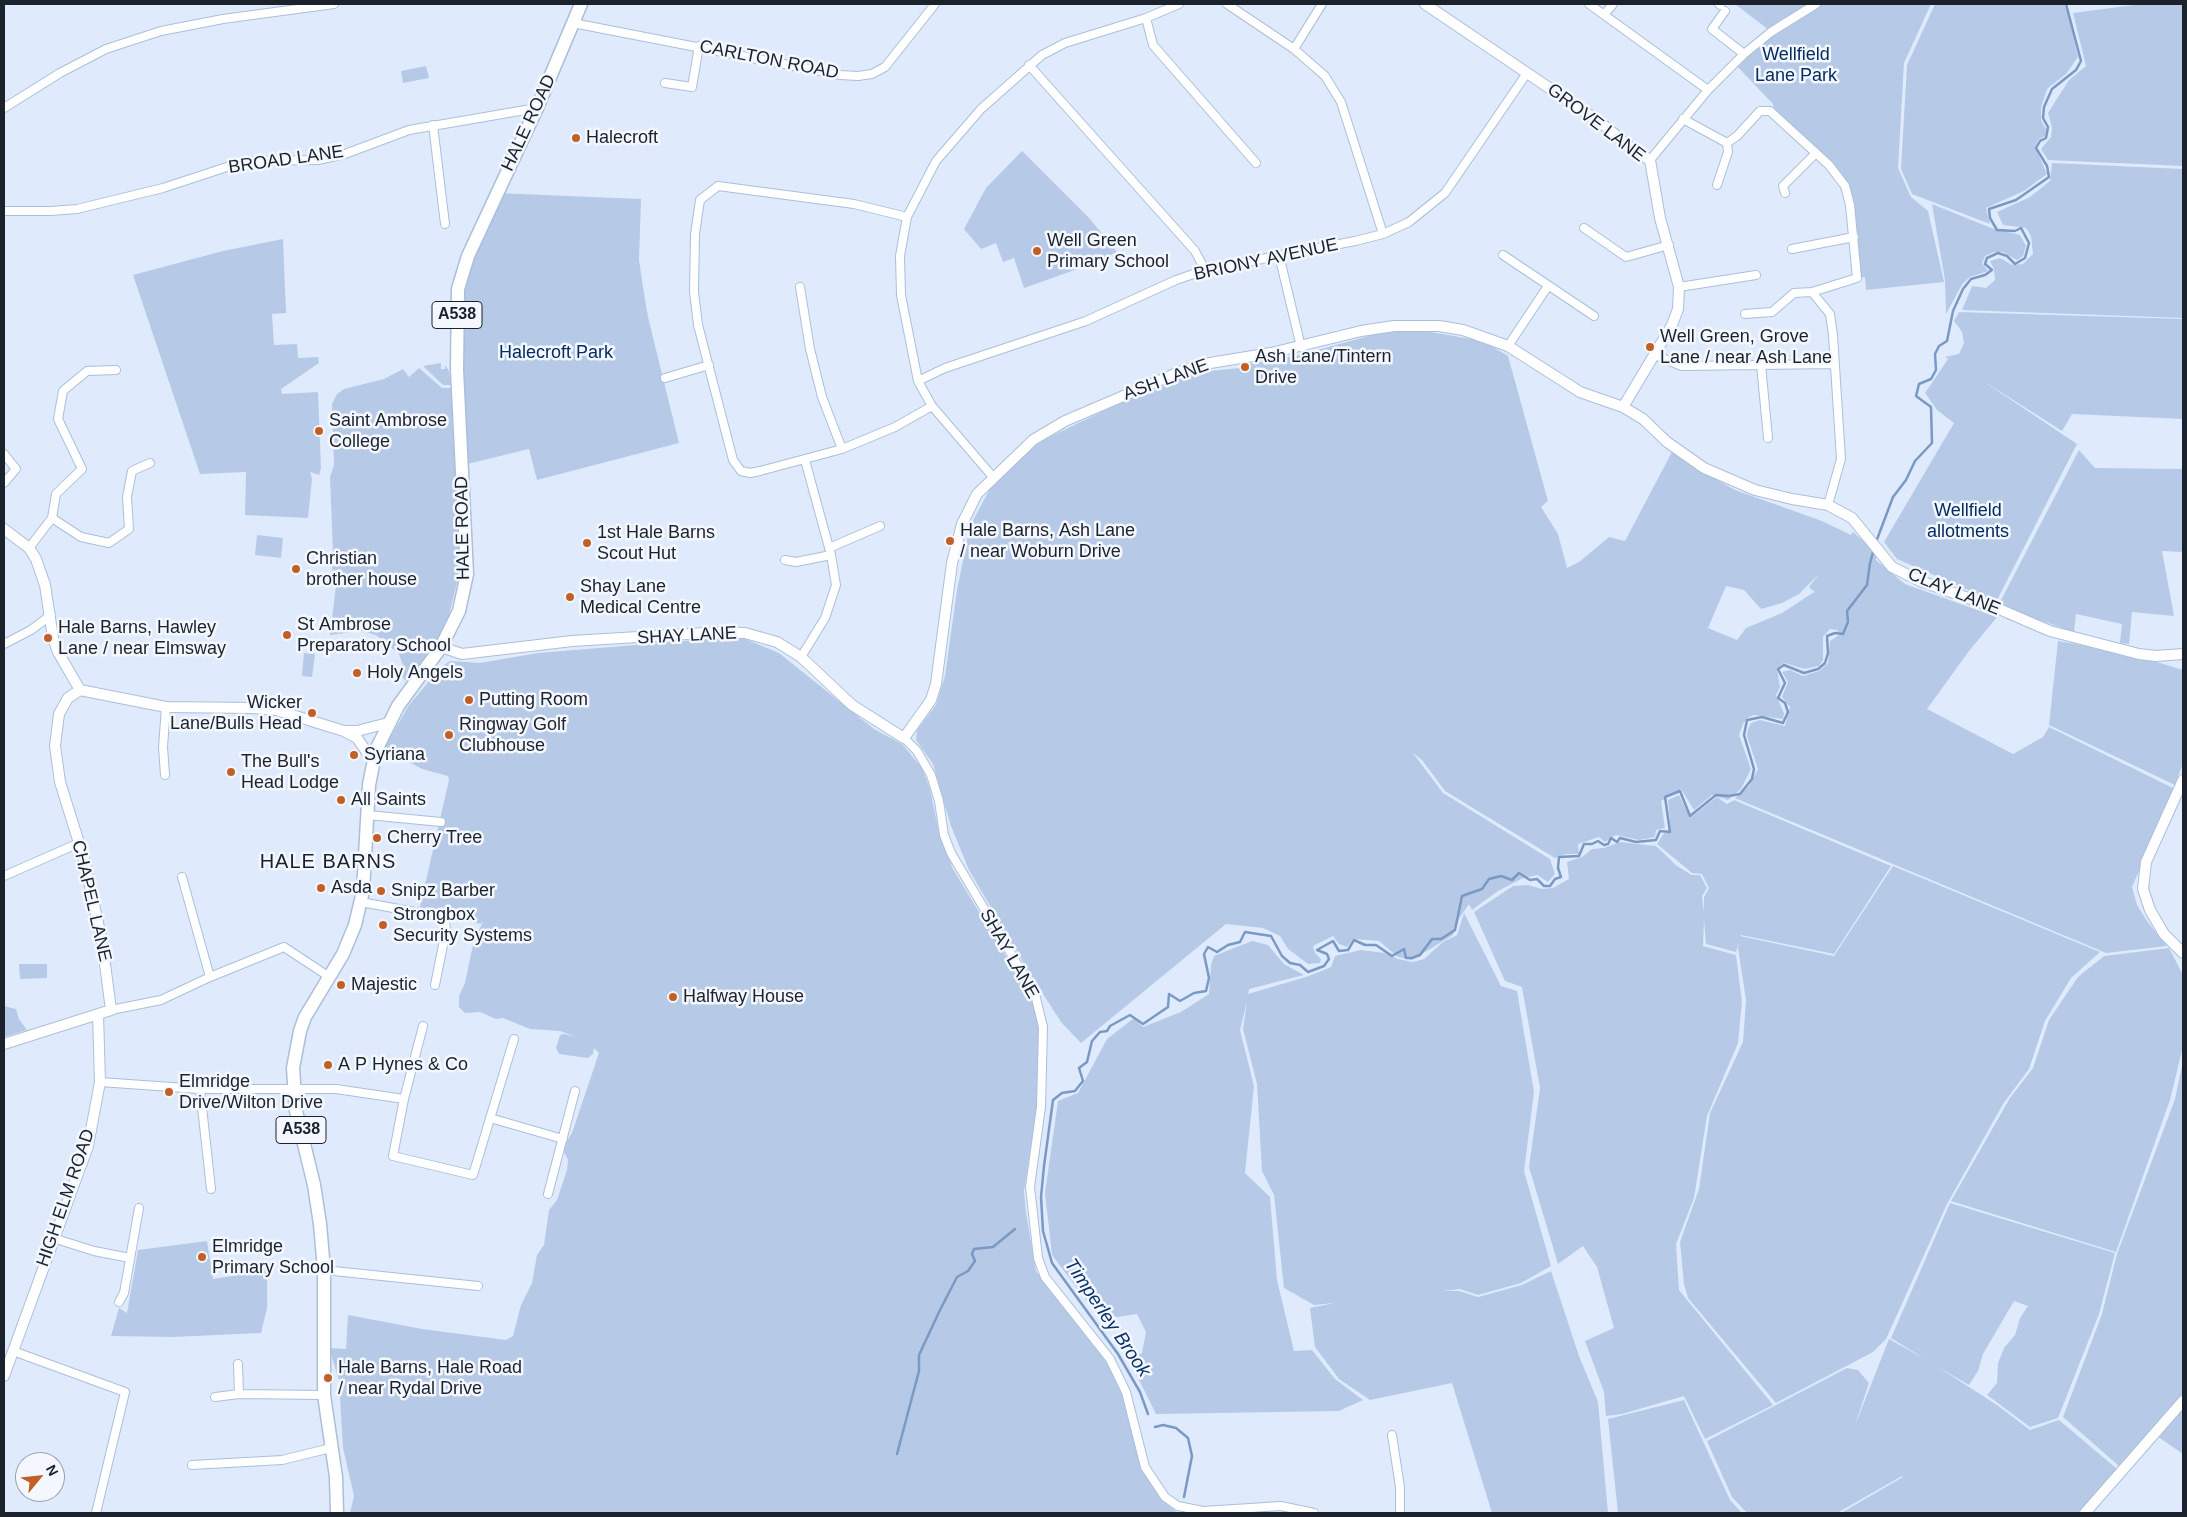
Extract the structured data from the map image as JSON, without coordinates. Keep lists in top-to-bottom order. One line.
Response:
{"streets":{"main road":["HALE ROAD","A538"],"street":["CARLTON ROAD","GROVE LANE","BROAD LANE","BRIONY AVENUE","ASH LANE","CLAY LANE","SHAY LANE","CHAPEL LANE","HIGH ELM ROAD"]},"crossings":[["CARLTON ROAD","HALE ROAD"],["HALE ROAD","BROAD LANE"],["HALE ROAD","SHAY LANE"],["GROVE LANE","BRIONY AVENUE"],["GROVE LANE","ASH LANE"],["GROVE LANE","CLAY LANE"],["ASH LANE","CLAY LANE"],["ASH LANE","SHAY LANE"]],"districts":["HALE BARNS"],"water":["Timperley Brook"],"parks":["Wellfield Lane Park","Halecroft Park","Wellfield allotments"],"places":["Halecroft","Well Green Primary School","Well Green, Grove Lane / near Ash Lane","Ash Lane/Tintern Drive","Saint Ambrose College","Hale Barns, Ash Lane / near Woburn Drive","1st Hale Barns Scout Hut","Christian brother house","Shay Lane Medical Centre","St Ambrose Preparatory School","Hale Barns, Hawley Lane / near Elmsway","Holy Angels","Putting Room","Wicker Lane/Bulls Head","Ringway Golf Clubhouse","Syriana","The Bull's Head Lodge","All Saints","Cherry Tree","Asda","Snipz Barber","Strongbox Security Systems","Majestic","Halfway House","A P Hynes & Co","Elmridge Drive/Wilton Drive","Elmridge Primary School","Hale Barns, Hale Road / near Rydal Drive"],"north":"top right"}
